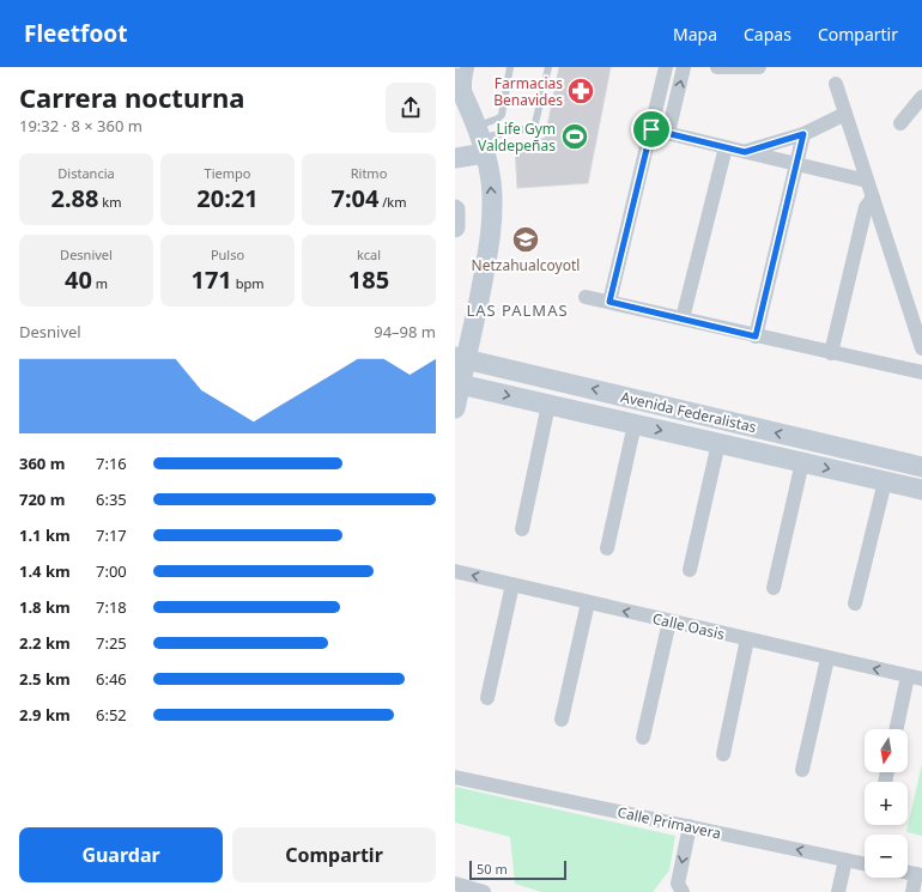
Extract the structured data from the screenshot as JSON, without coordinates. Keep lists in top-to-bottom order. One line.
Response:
{"streets":{"street":["Avenida Federalistas","Calle Oasis","Calle Primavera"]},"one_way":["Calle Oasis","Calle Primavera"],"districts":["LAS PALMAS"],"places":{"pharmacy":["Farmacias Benavides"],"sports":["Life Gym Valdepeñas"],"school or university":["Netzahualcoyotl"]},"scale_bar":"50 m","north":"bottom","page":{"header":"Fleetfoot","nav":["Mapa","Capas","Compartir"],"heading":["Carrera nocturna","19:32 · 8 × 360 m"],"stats":[["Distancia","2.88 km"],["Tiempo","20:21"],["Ritmo","7:04 /km"],["Desnivel","40 m"],["Pulso","171 bpm"],["kcal","185"]],"chart":["Desnivel","94–98 m"],"list":[{"name":"360 m","note":"7:16"},{"name":"720 m","note":"6:35"},{"name":"1.1 km","note":"7:17"},{"name":"1.4 km","note":"7:00"},{"name":"1.8 km","note":"7:18"},{"name":"2.2 km","note":"7:25"},{"name":"2.5 km","note":"6:46"},{"name":"2.9 km","note":"6:52"}],"map_buttons":["+","−"],"buttons":["Guardar","Compartir"],"scale":"50 m"}}
